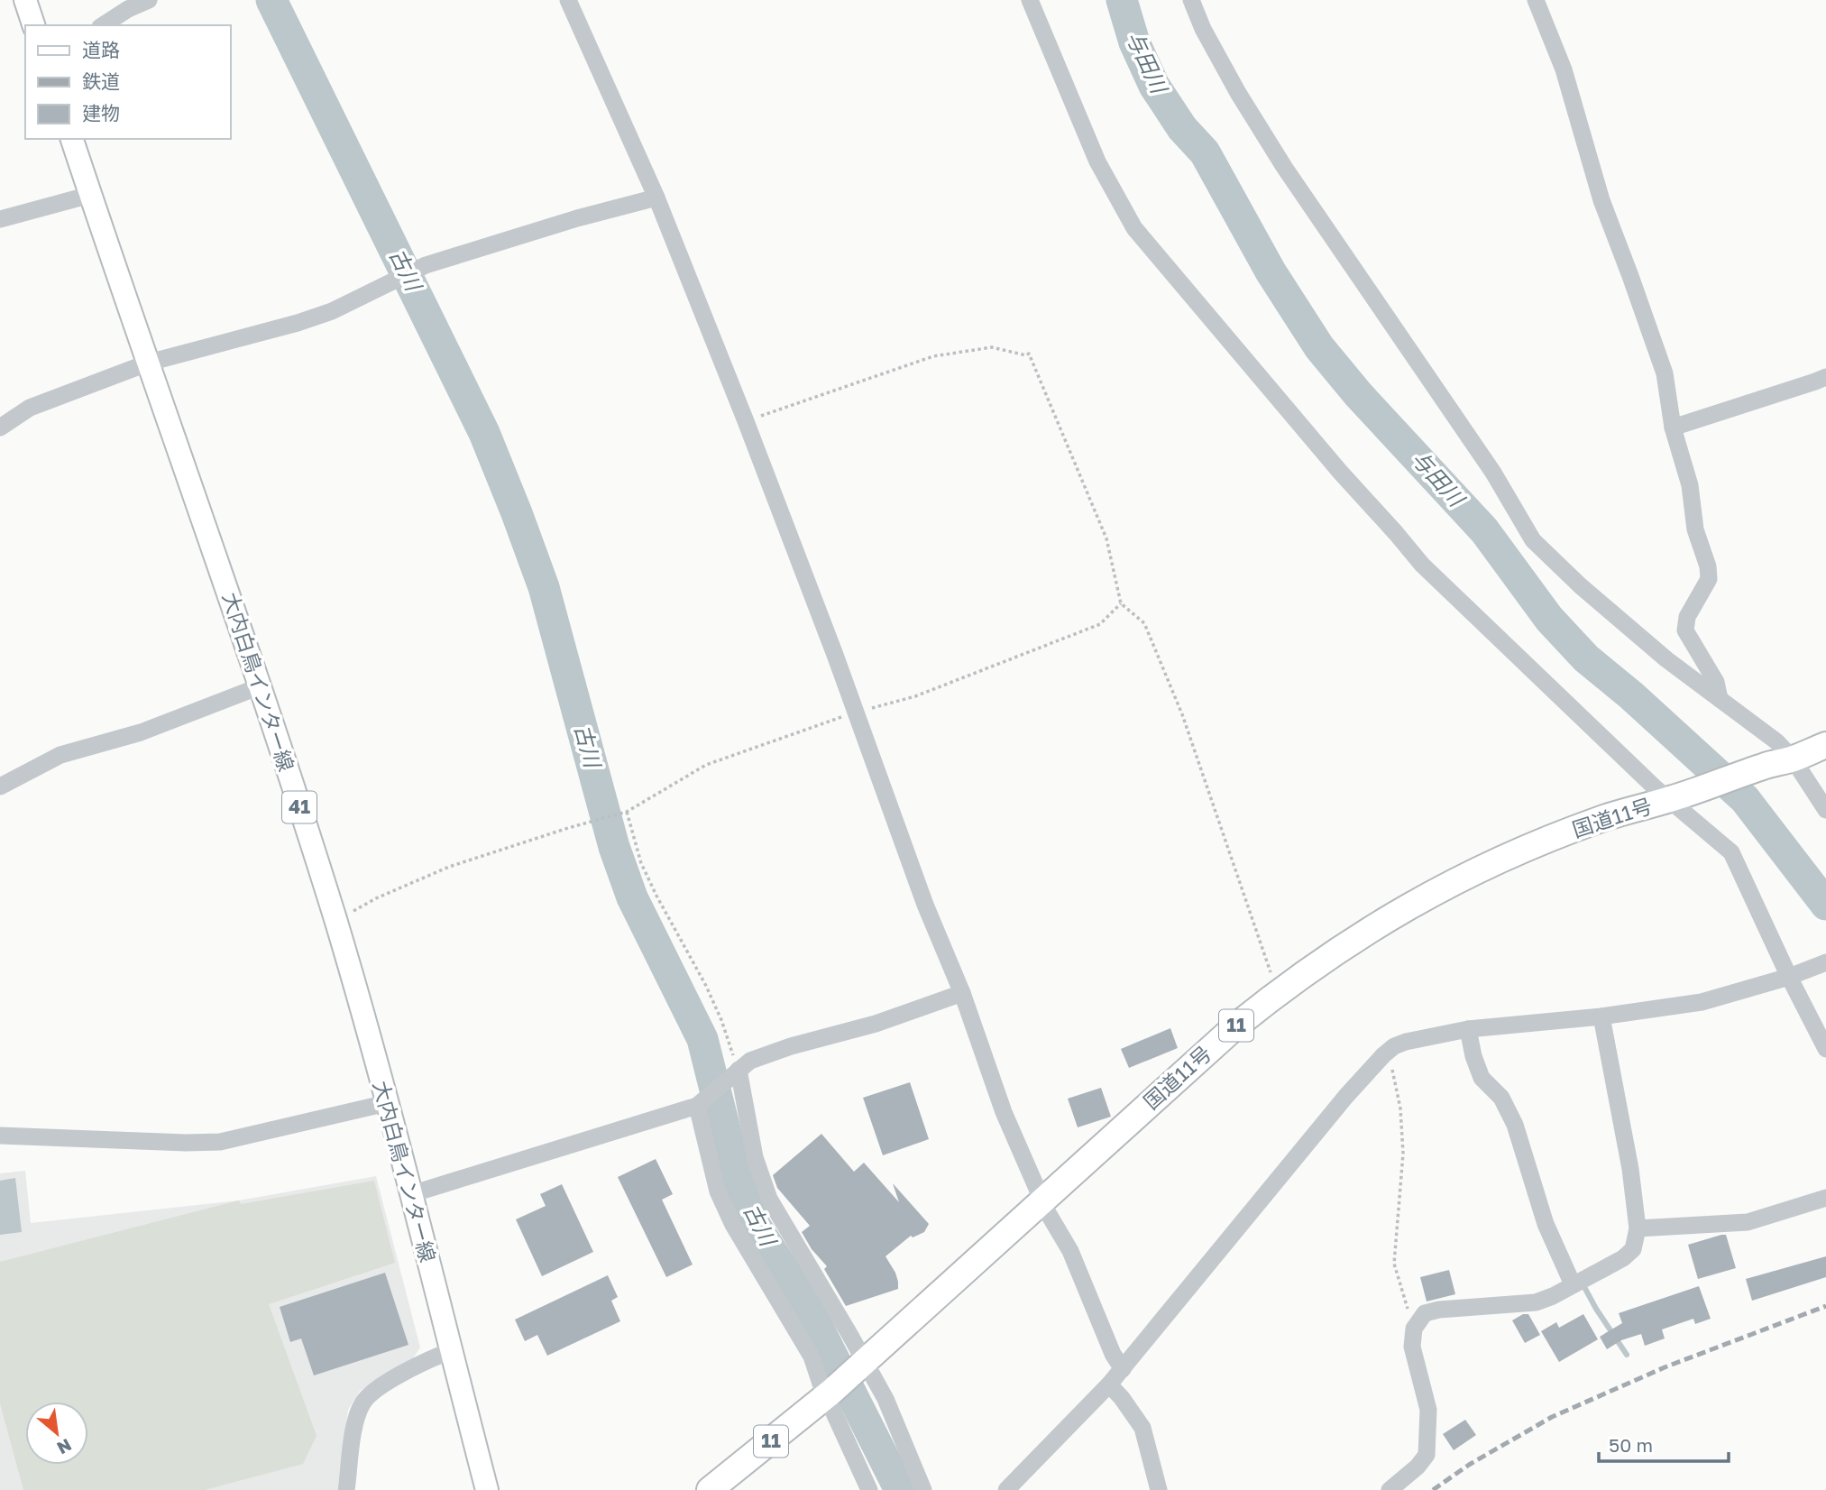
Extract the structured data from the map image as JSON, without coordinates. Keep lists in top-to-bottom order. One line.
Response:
{"streets":{"highway":["国道11号","11"],"main road":["大内白鳥インター線","41"]},"water":["与田川","古川"],"legend":["道路","鉄道","建物"],"scale_bar":"50 m","north":"bottom right"}
